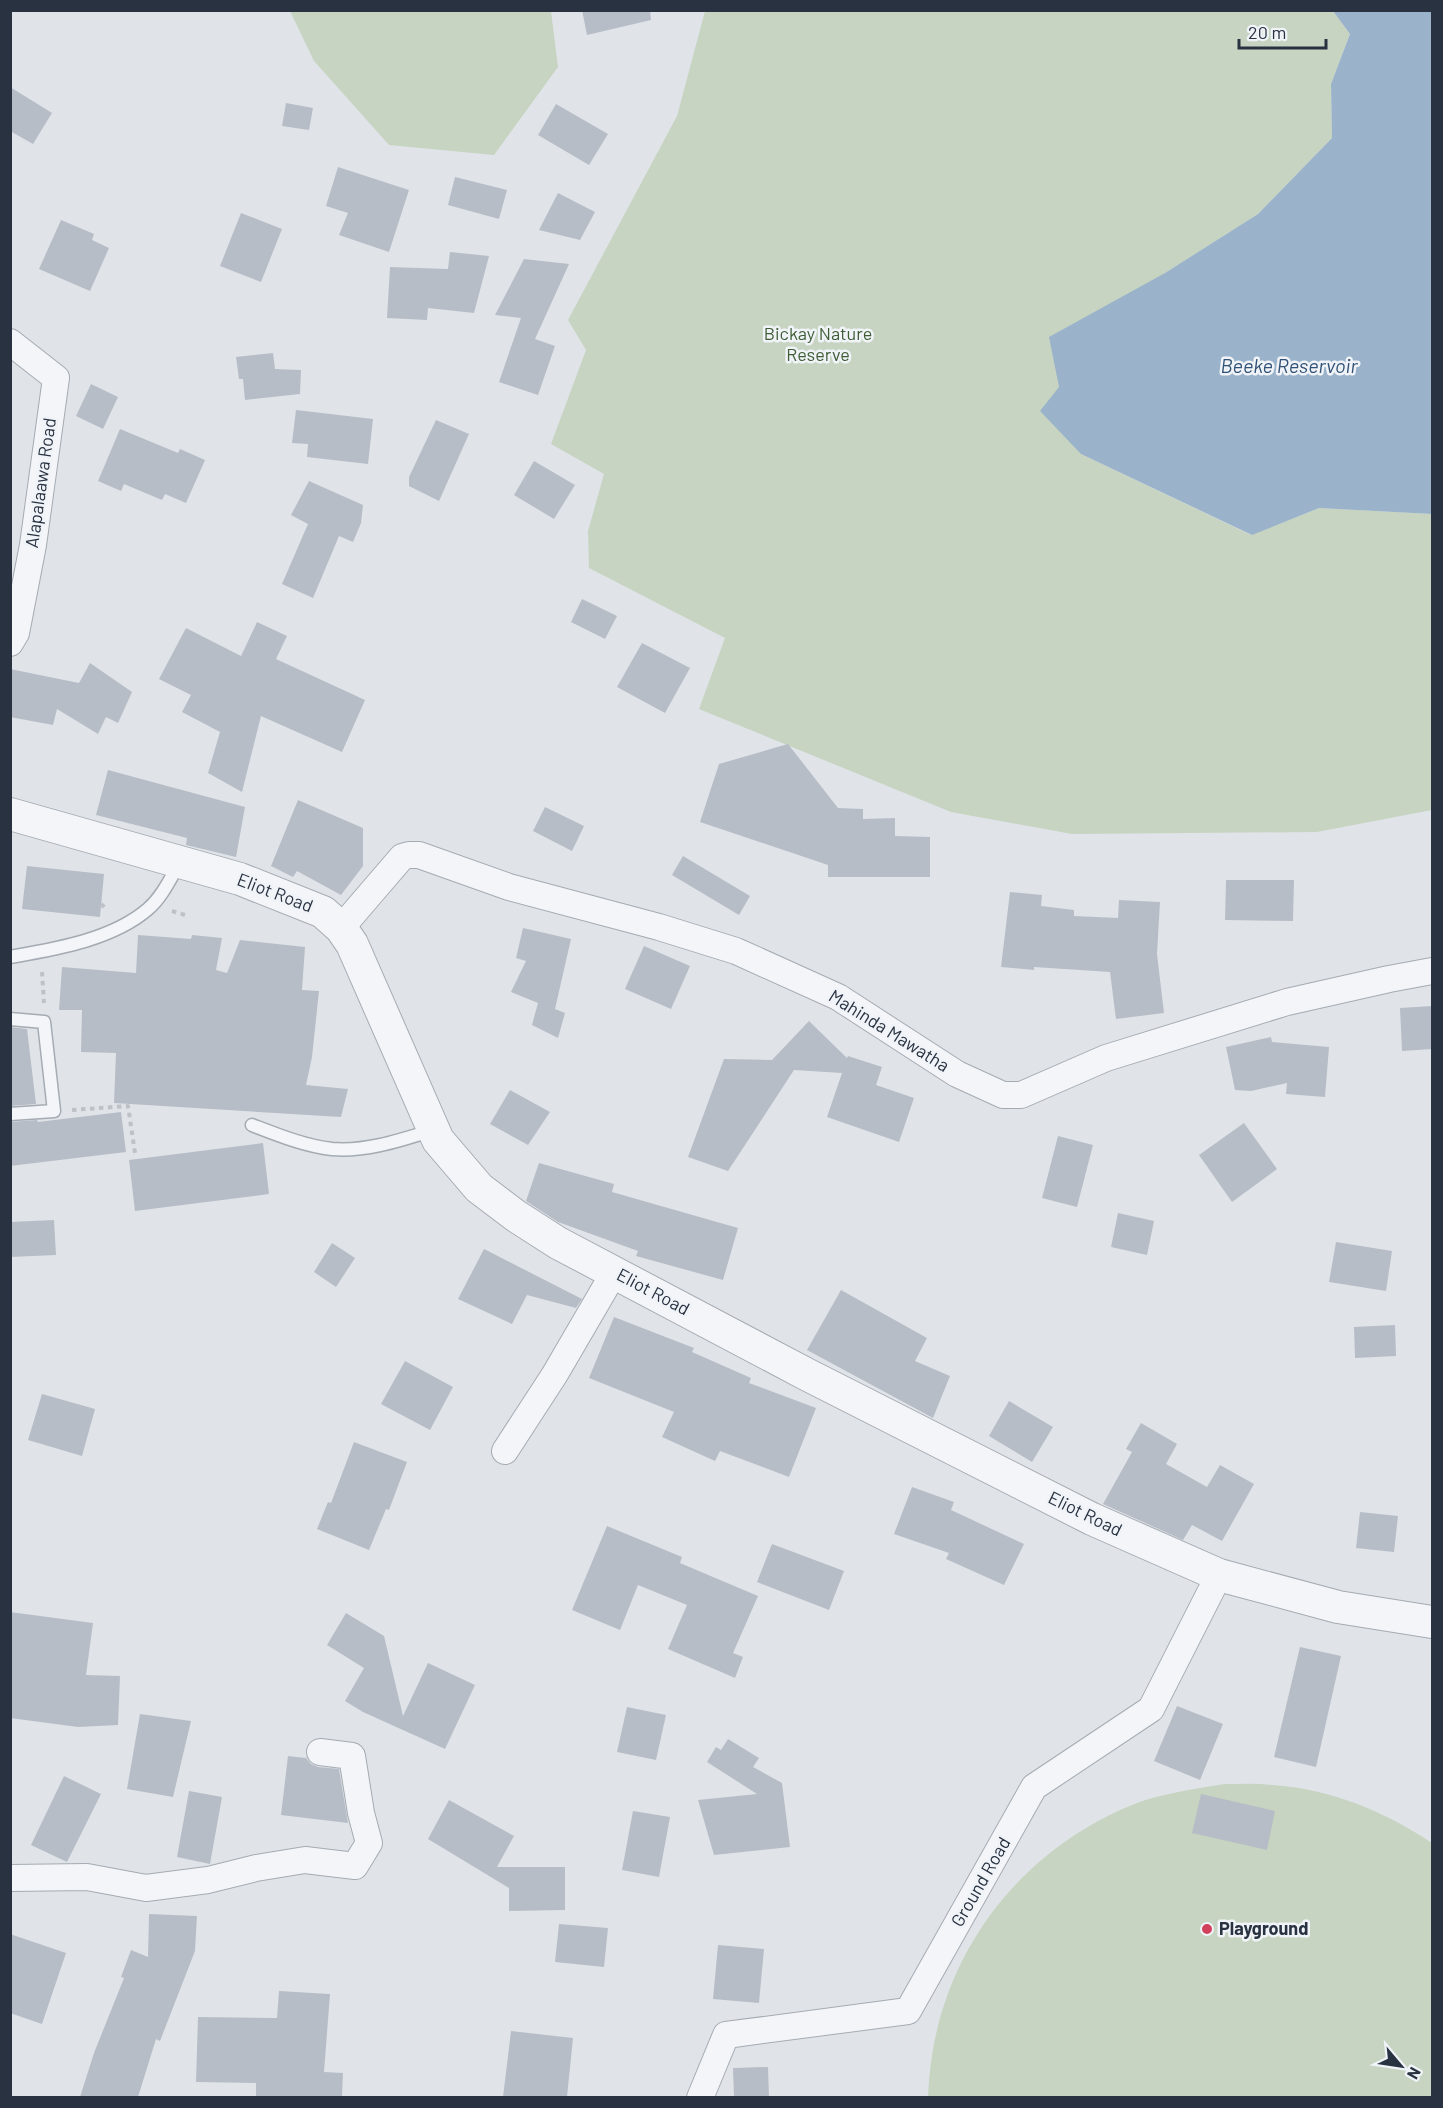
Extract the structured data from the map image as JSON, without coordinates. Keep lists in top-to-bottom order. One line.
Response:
{"streets":{"street":["Alapalaawa Road","Eliot Road","Mahinda Mawatha","Ground Road"]},"crossings":[["Eliot Road","Mahinda Mawatha"],["Eliot Road","Ground Road"]],"water":["Beeke Reservoir"],"parks":["Bickay Nature Reserve"],"places":["Playground"],"scale_bar":"20 m","north":"bottom right"}
